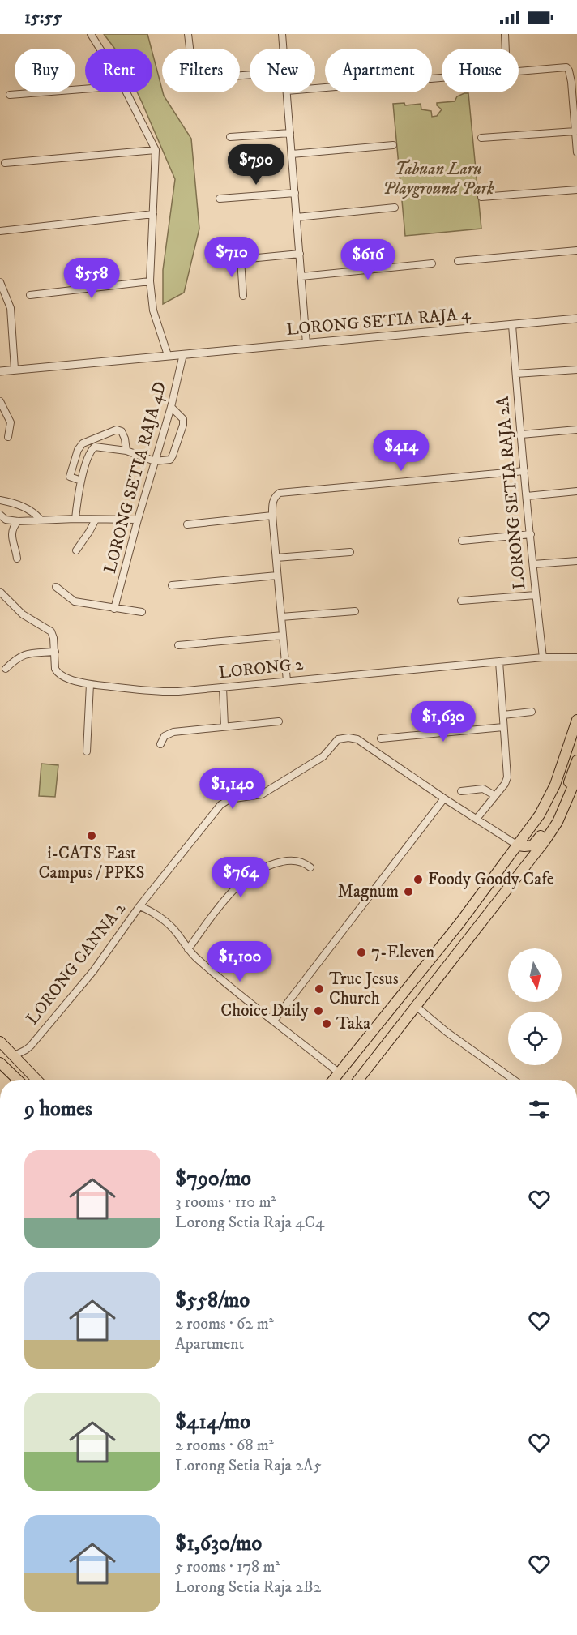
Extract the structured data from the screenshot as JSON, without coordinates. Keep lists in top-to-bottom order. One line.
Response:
{"streets":{"street":["LORONG SETIA RAJA 4","LORONG SETIA RAJA 4D","LORONG SETIA RAJA 2A","LORONG 2","LORONG CANNA 2"]},"crossings":[["LORONG SETIA RAJA 4","LORONG SETIA RAJA 4D"],["LORONG SETIA RAJA 4","LORONG SETIA RAJA 2A"],["LORONG SETIA RAJA 2A","LORONG 2"]],"parks":["Tabuan Laru Playground Park"],"places":["i-CATS East Campus / PPKS","Foody Goody Cafe","Magnum","7-Eleven","True Jesus Church","Choice Daily","Taka"],"north":"bottom","page":{"status":"15:55","chip":["Buy","Rent","Filters","New","Apartment","House"],"price":["$790","$710","$616","$558","$414","$1,630","$1,140","$764","$1,100"],"heading":"9 homes","list":[{"name":"$790/mo","note":"3 rooms · 110 m² · Lorong Setia Raja 4C4"},{"name":"$558/mo","note":"2 rooms · 62 m² · Apartment"},{"name":"$414/mo","note":"2 rooms · 68 m² · Lorong Setia Raja 2A5"},{"name":"$1,630/mo","note":"5 rooms · 178 m² · Lorong Setia Raja 2B2"}]}}
